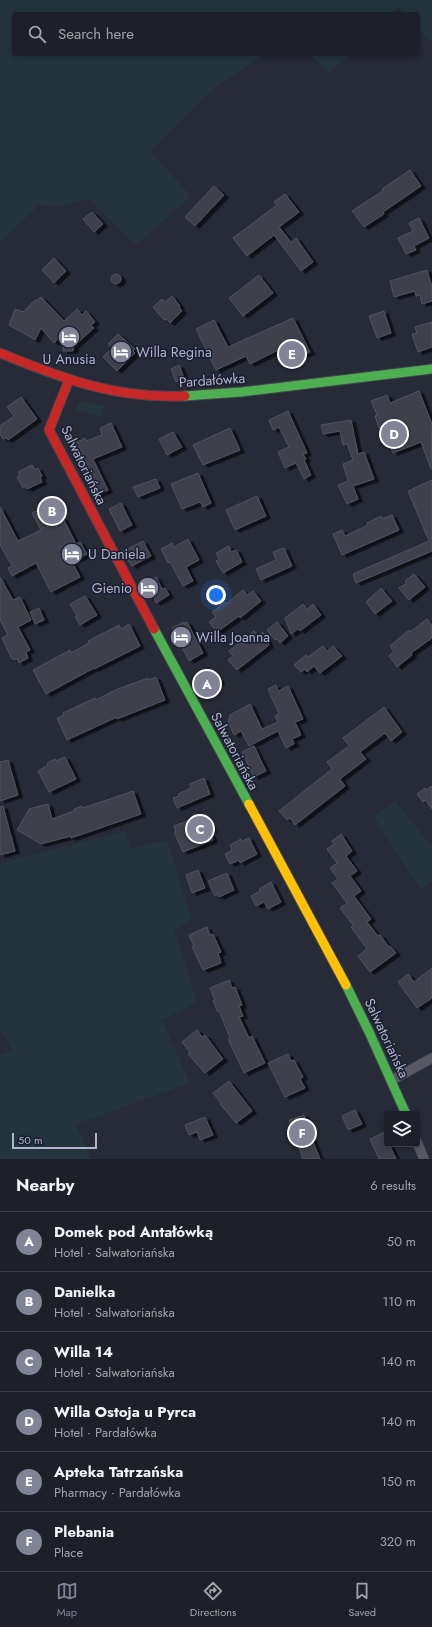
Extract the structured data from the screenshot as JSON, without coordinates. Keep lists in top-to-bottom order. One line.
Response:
{"streets":{"street":["Pardałówka","Salwatoriańska"]},"crossings":[["Pardałówka","Salwatoriańska"]],"places":{"hotel":["U Anusia","Willa Regina","U Daniela","Gienio","Willa Joanna"]},"scale_bar":"50 m","page":{"search":"Search here","pins":["E","D","B","A","C","F"],"scale":"50 m","heading":["Nearby","6 results"],"list":[{"mark":"A","name":"Domek pod Antałówką","note":"Hotel · Salwatoriańska","value":"50 m"},{"mark":"B","name":"Danielka","note":"Hotel · Salwatoriańska","value":"110 m"},{"mark":"C","name":"Willa 14","note":"Hotel · Salwatoriańska","value":"140 m"},{"mark":"D","name":"Willa Ostoja u Pyrca","note":"Hotel · Pardałówka","value":"140 m"},{"mark":"E","name":"Apteka Tatrzańska","note":"Pharmacy · Pardałówka","value":"150 m"},{"mark":"F","name":"Plebania","note":"Place","value":"320 m"}],"nav":["Map","Directions","Saved"]}}
